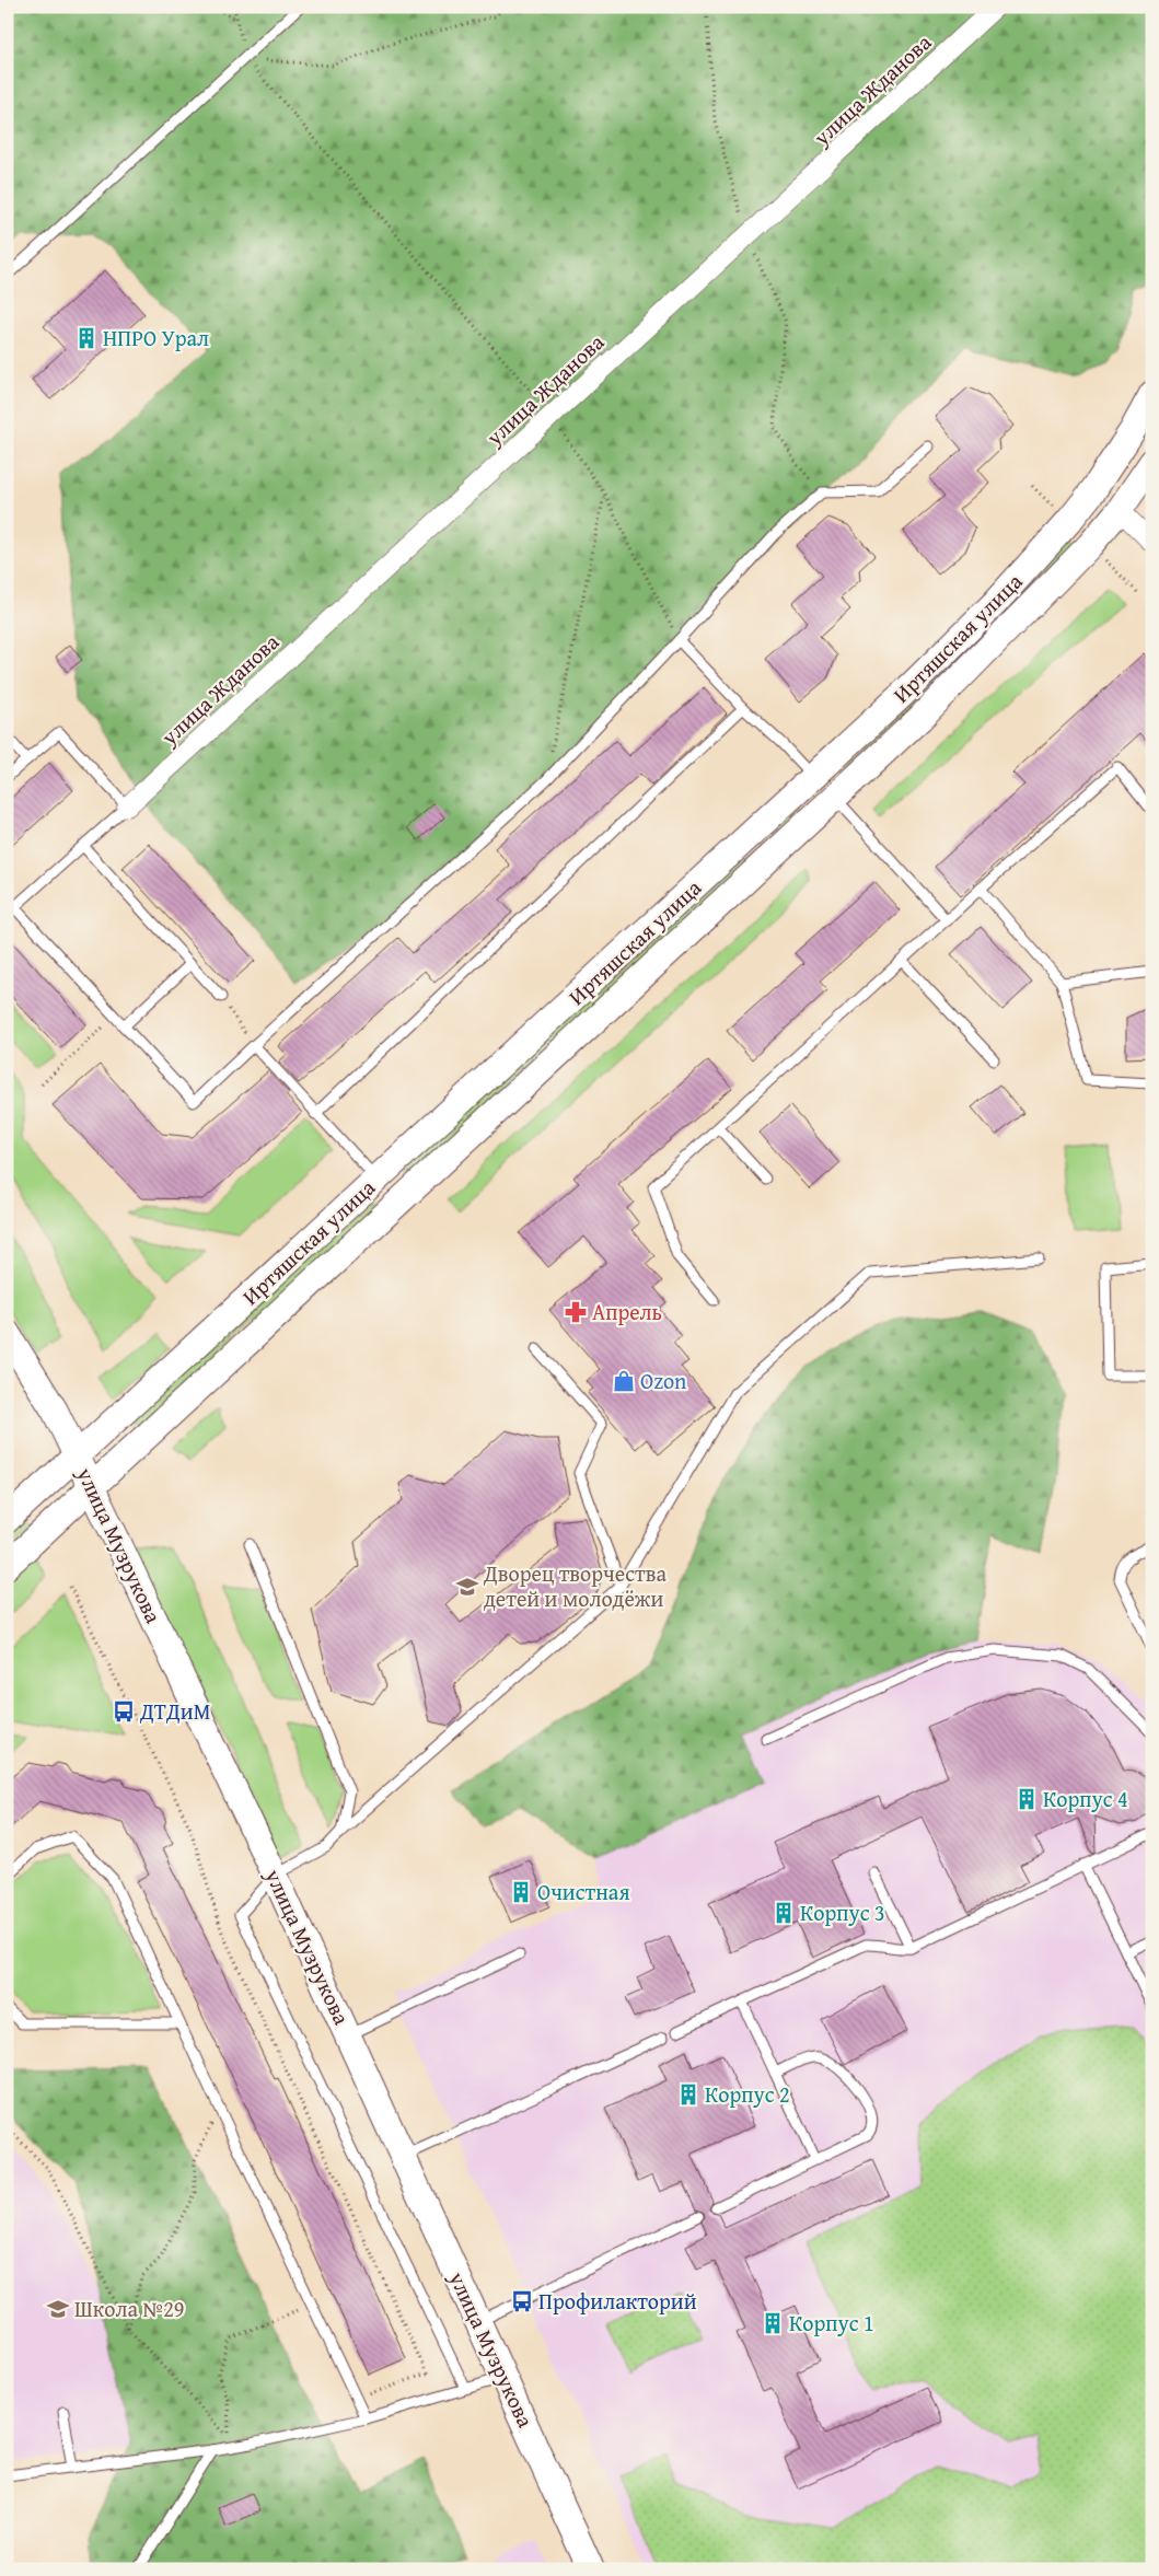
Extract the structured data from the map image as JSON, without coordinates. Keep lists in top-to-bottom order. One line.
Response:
{"streets":{"street":["улица Жданова","Иртяшская улица","улица Музрукова"]},"crossings":[["Иртяшская улица","улица Музрукова"]],"places":{"building":["НПРО Урал","Корпус 4","Очистная","Корпус 3","Корпус 2","Корпус 1"],"pharmacy":["Апрель"],"shop":["Ozon"],"school or university":["Дворец творчества детей и молодёжи","Школа №29"],"bus stop":["ДТДиМ","Профилакторий"]}}
